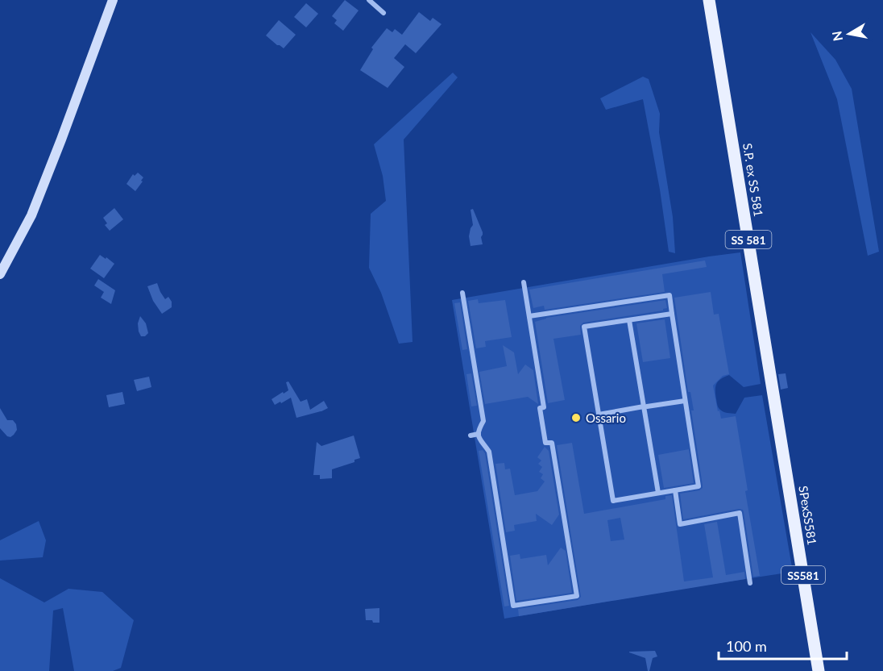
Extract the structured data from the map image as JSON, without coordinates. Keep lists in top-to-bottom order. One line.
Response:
{"streets":{"main road":["S.P. ex SS 581","SS 581","SPexSS581","SS581"]},"crossings":[["S.P. ex SS 581","SPexSS581"]],"places":["Ossario"],"scale_bar":"100 m","north":"left"}
